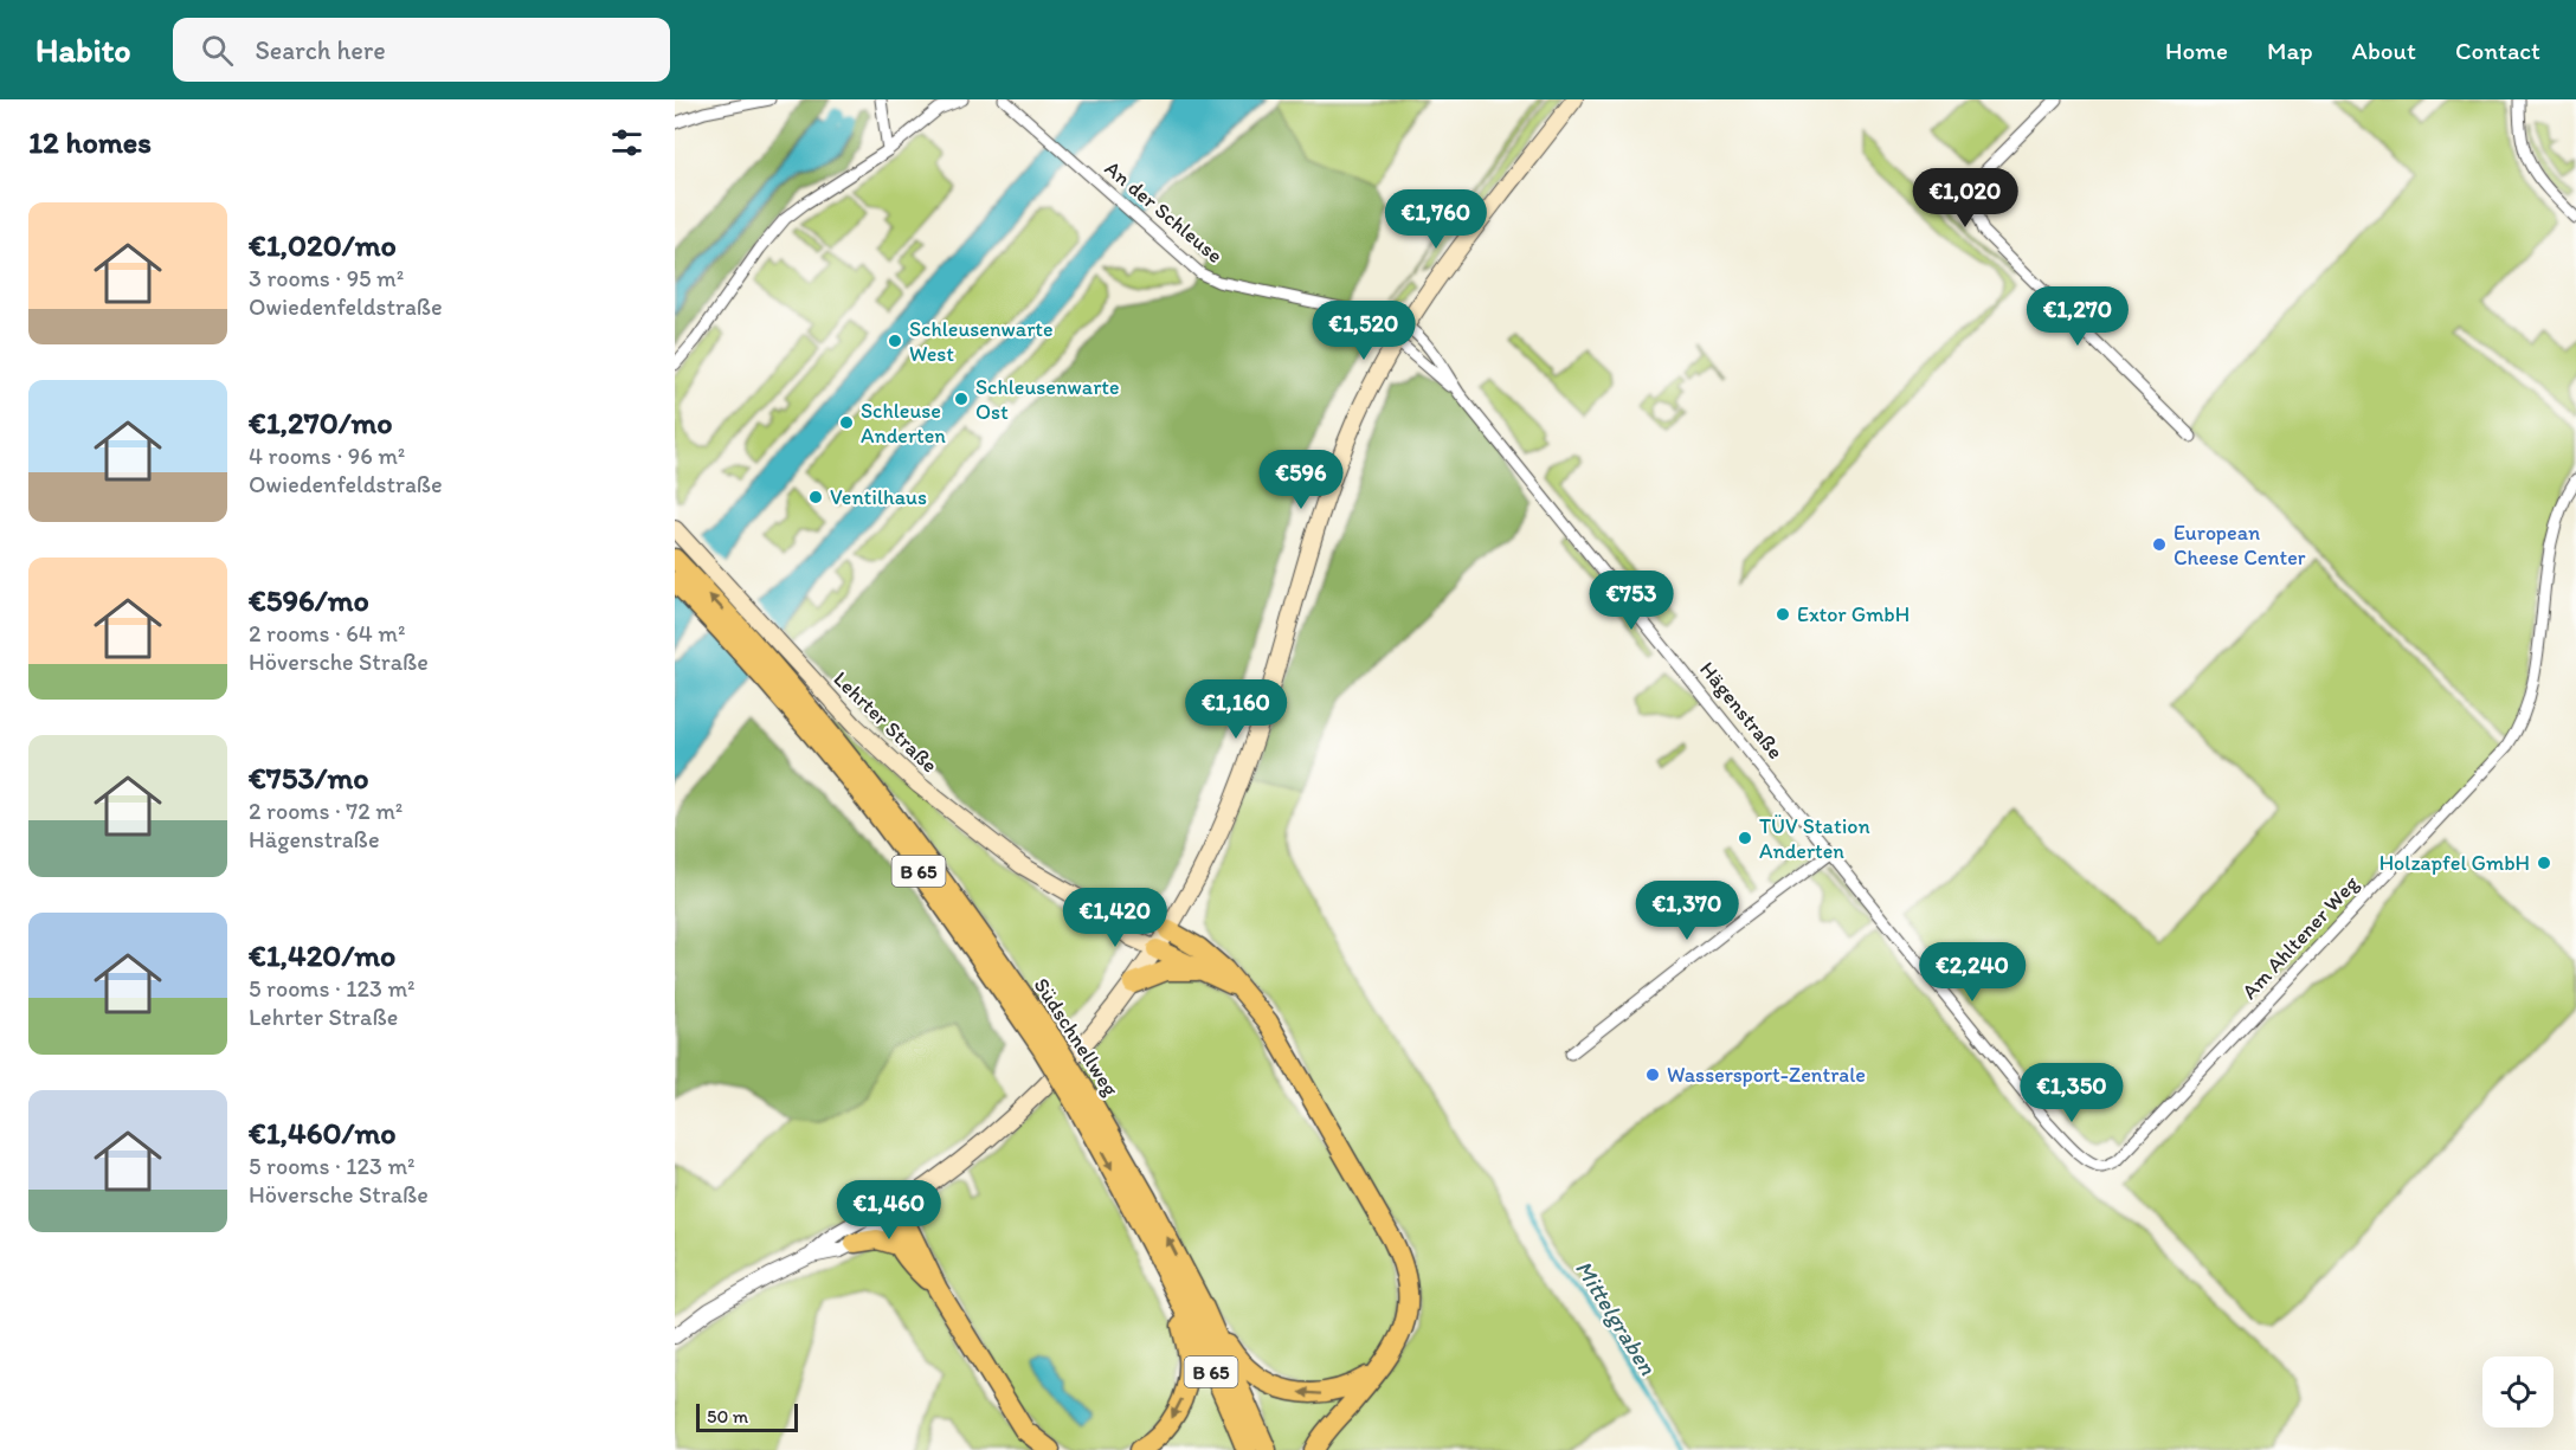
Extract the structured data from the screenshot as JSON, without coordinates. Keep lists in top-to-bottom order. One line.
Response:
{"streets":{"highway":["B 65","Südschnellweg"],"main road":["Lehrter Straße"],"street":["An der Schleuse","Hägenstraße","Am Ahltener Weg"]},"crossings":[["An der Schleuse","Hägenstraße"],["Hägenstraße","Am Ahltener Weg"],["Lehrter Straße","Südschnellweg"]],"water":["Mittelgraben"],"places":["Schleusenwarte West","Schleusenwarte Ost","Schleuse Anderten","Ventilhaus","European Cheese Center","Extor GmbH","TÜV Station Anderten","Holzapfel GmbH","Wassersport-Zentrale"],"scale_bar":"50 m","page":{"header":"Habito","search":"Search here","nav":["Home","Map","About","Contact"],"heading":"12 homes","price":["€1,020","€1,760","€1,270","€1,520","€596","€753","€1,160","€1,370","€1,420","€2,240","€1,350","€1,460"],"list":[{"name":"€1,020/mo","note":"3 rooms · 95 m² · Owiedenfeldstraße"},{"name":"€1,270/mo","note":"4 rooms · 96 m² · Owiedenfeldstraße"},{"name":"€596/mo","note":"2 rooms · 64 m² · Höversche Straße"},{"name":"€753/mo","note":"2 rooms · 72 m² · Hägenstraße"},{"name":"€1,420/mo","note":"5 rooms · 123 m² · Lehrter Straße"},{"name":"€1,460/mo","note":"5 rooms · 123 m² · Höversche Straße"}],"scale":"50 m"}}
